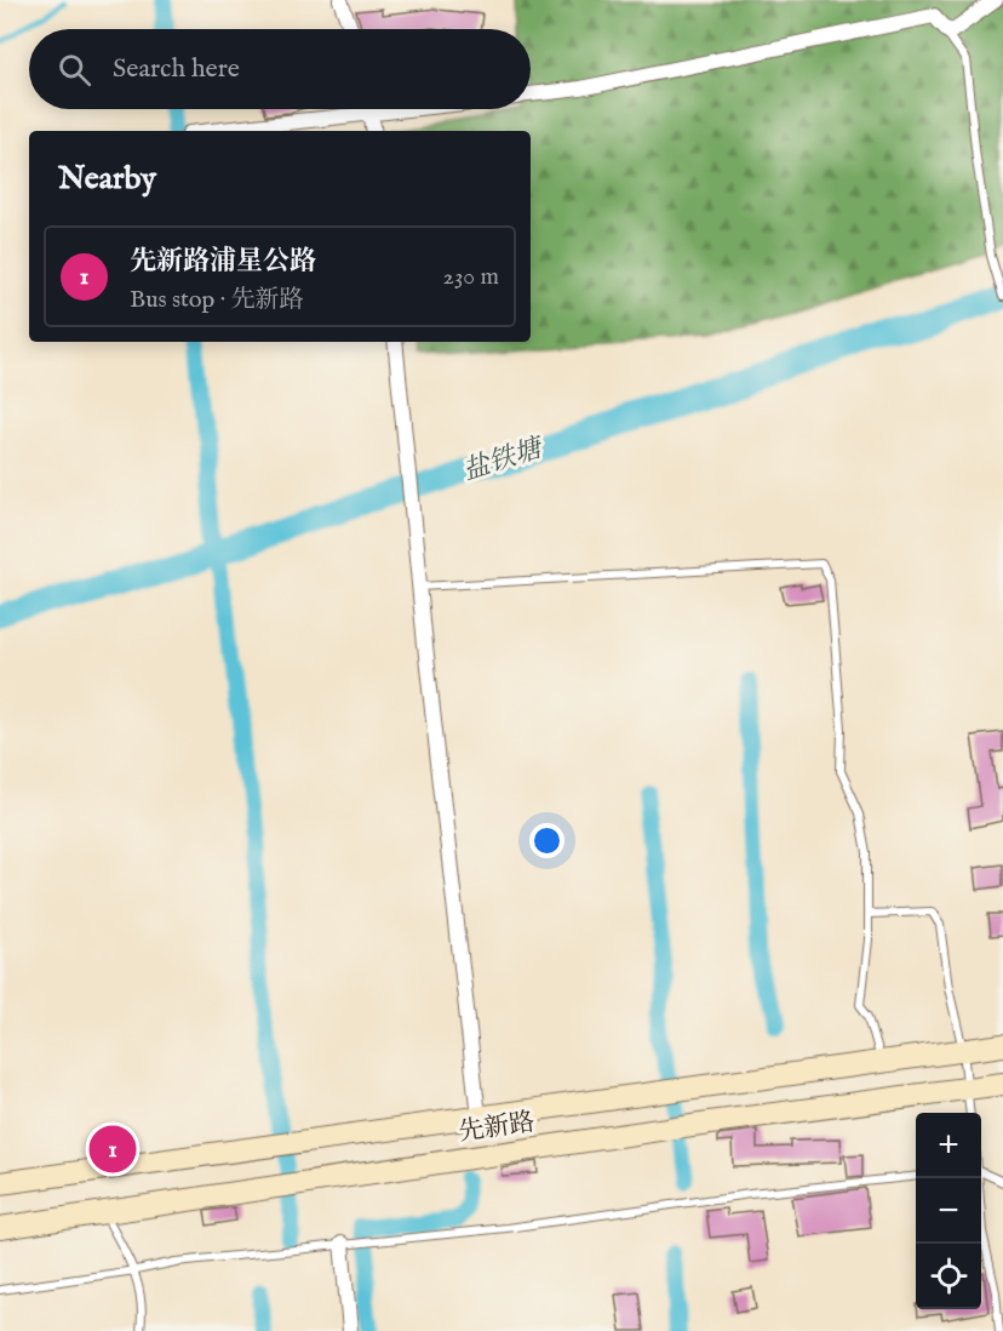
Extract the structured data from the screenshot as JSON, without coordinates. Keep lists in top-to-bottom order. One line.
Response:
{"streets":{"main road":["先新路"]},"water":["盐铁塘"],"page":{"search":"Search here","heading":"Nearby","list":[{"mark":"1","name":"先新路浦星公路","note":"Bus stop · 先新路","value":"230 m"}],"map_buttons":["+","−"],"pins":"1"}}
